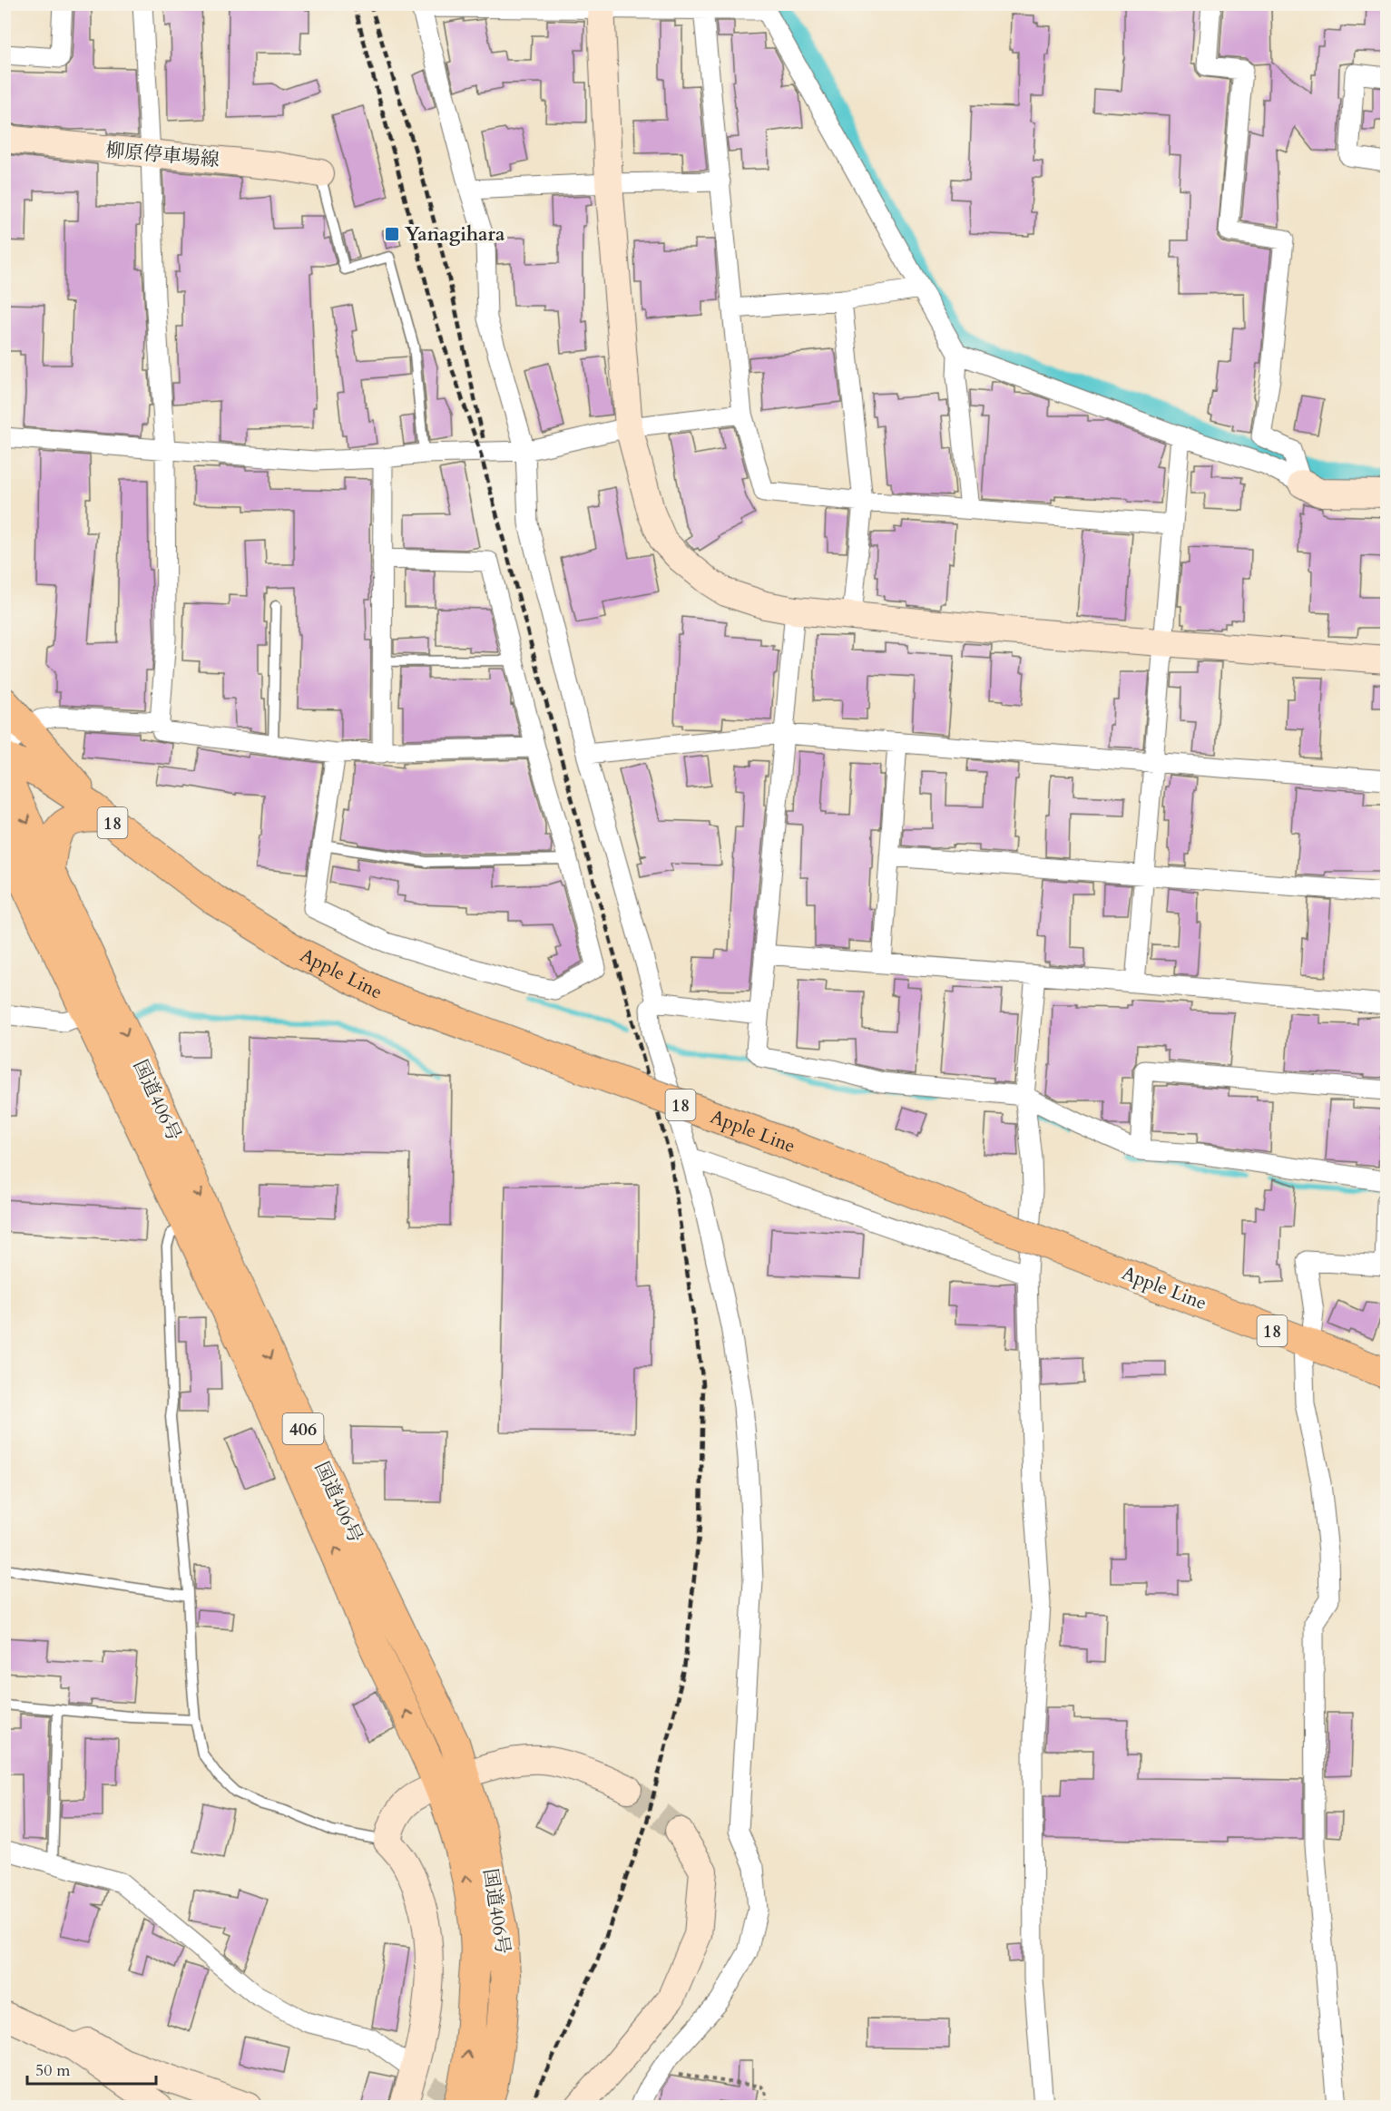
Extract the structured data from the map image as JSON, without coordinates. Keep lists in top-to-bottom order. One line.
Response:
{"streets":{"highway":["18","Apple Line","国道406号","406"],"street":["柳原停車場線"]},"places":{"transit":["Yanagihara"]},"scale_bar":"50 m"}
